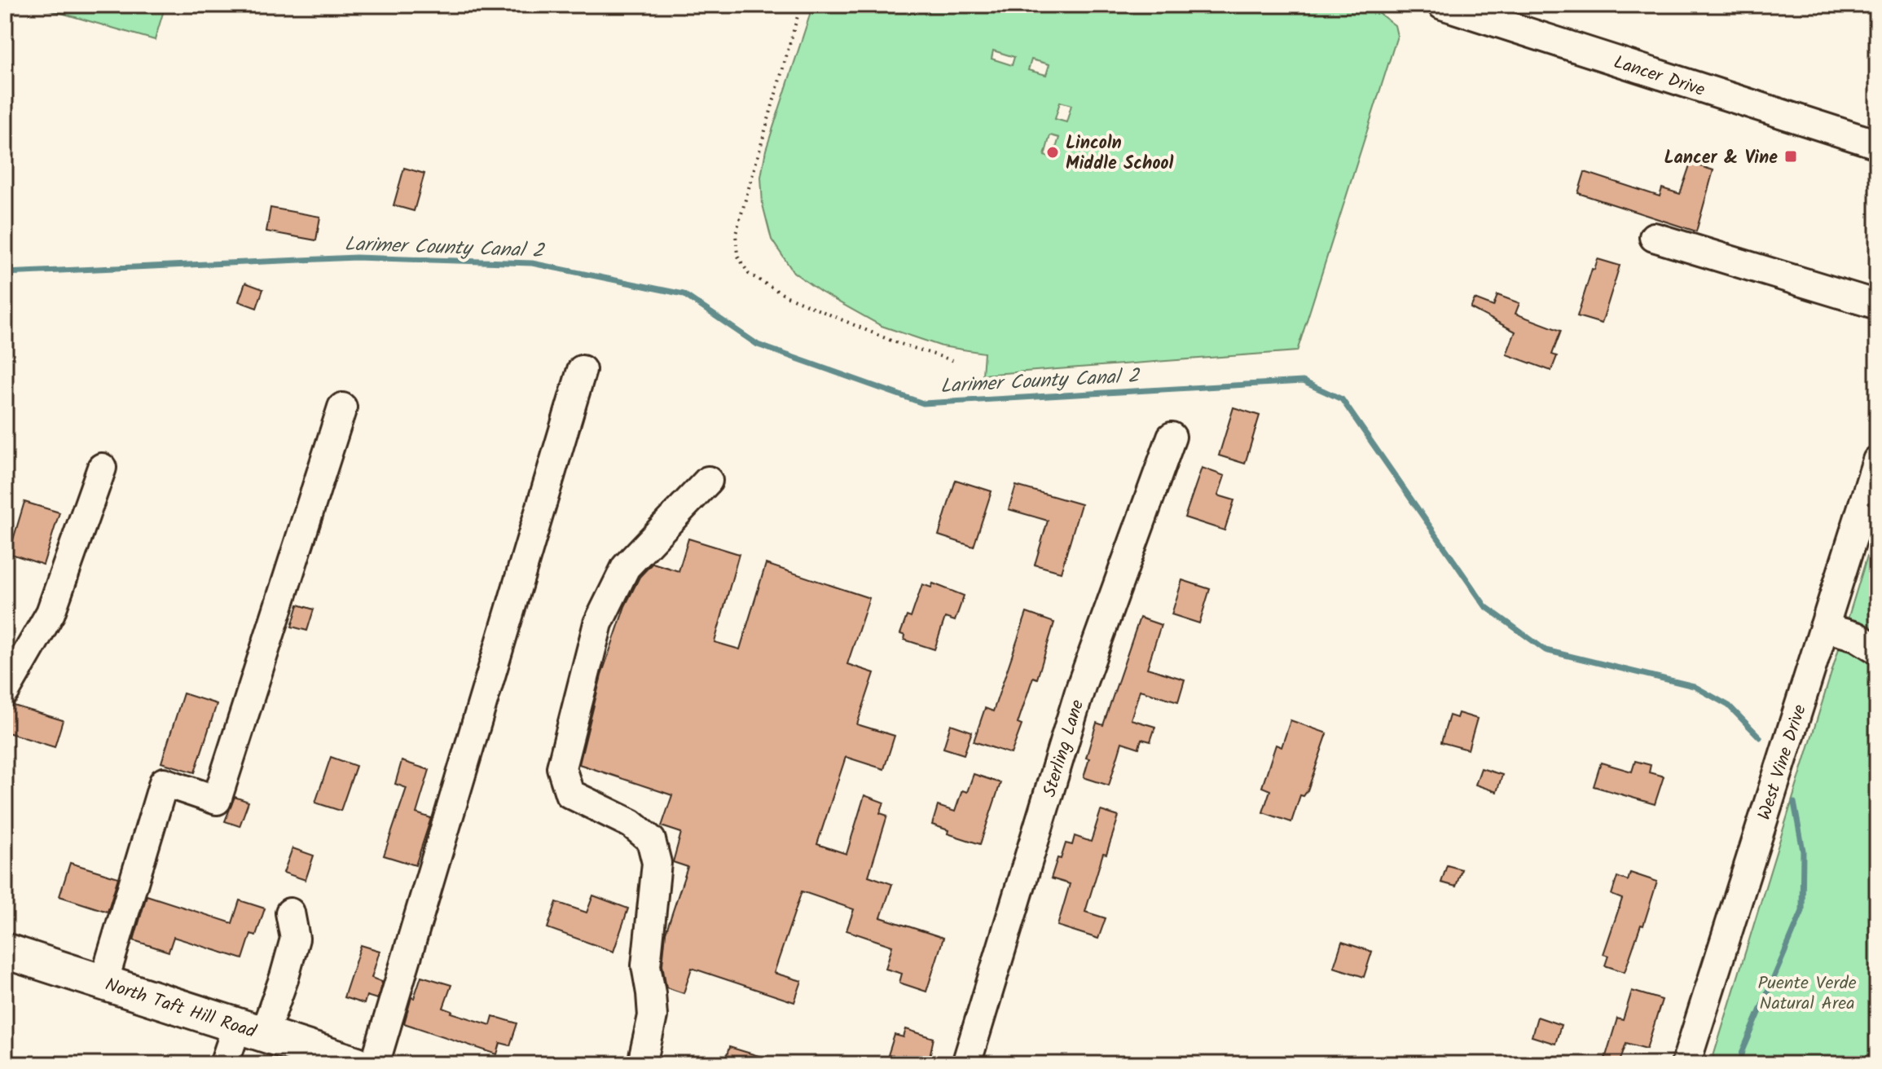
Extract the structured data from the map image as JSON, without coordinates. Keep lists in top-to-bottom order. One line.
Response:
{"streets":{"main road":["North Taft Hill Road"],"street":["Lancer Drive","Sterling Lane","West Vine Drive"]},"water":["Larimer County Canal 2"],"parks":["Puente Verde Natural Area"],"places":{"other":["Lincoln Middle School"],"transit":["Lancer & Vine"]}}
